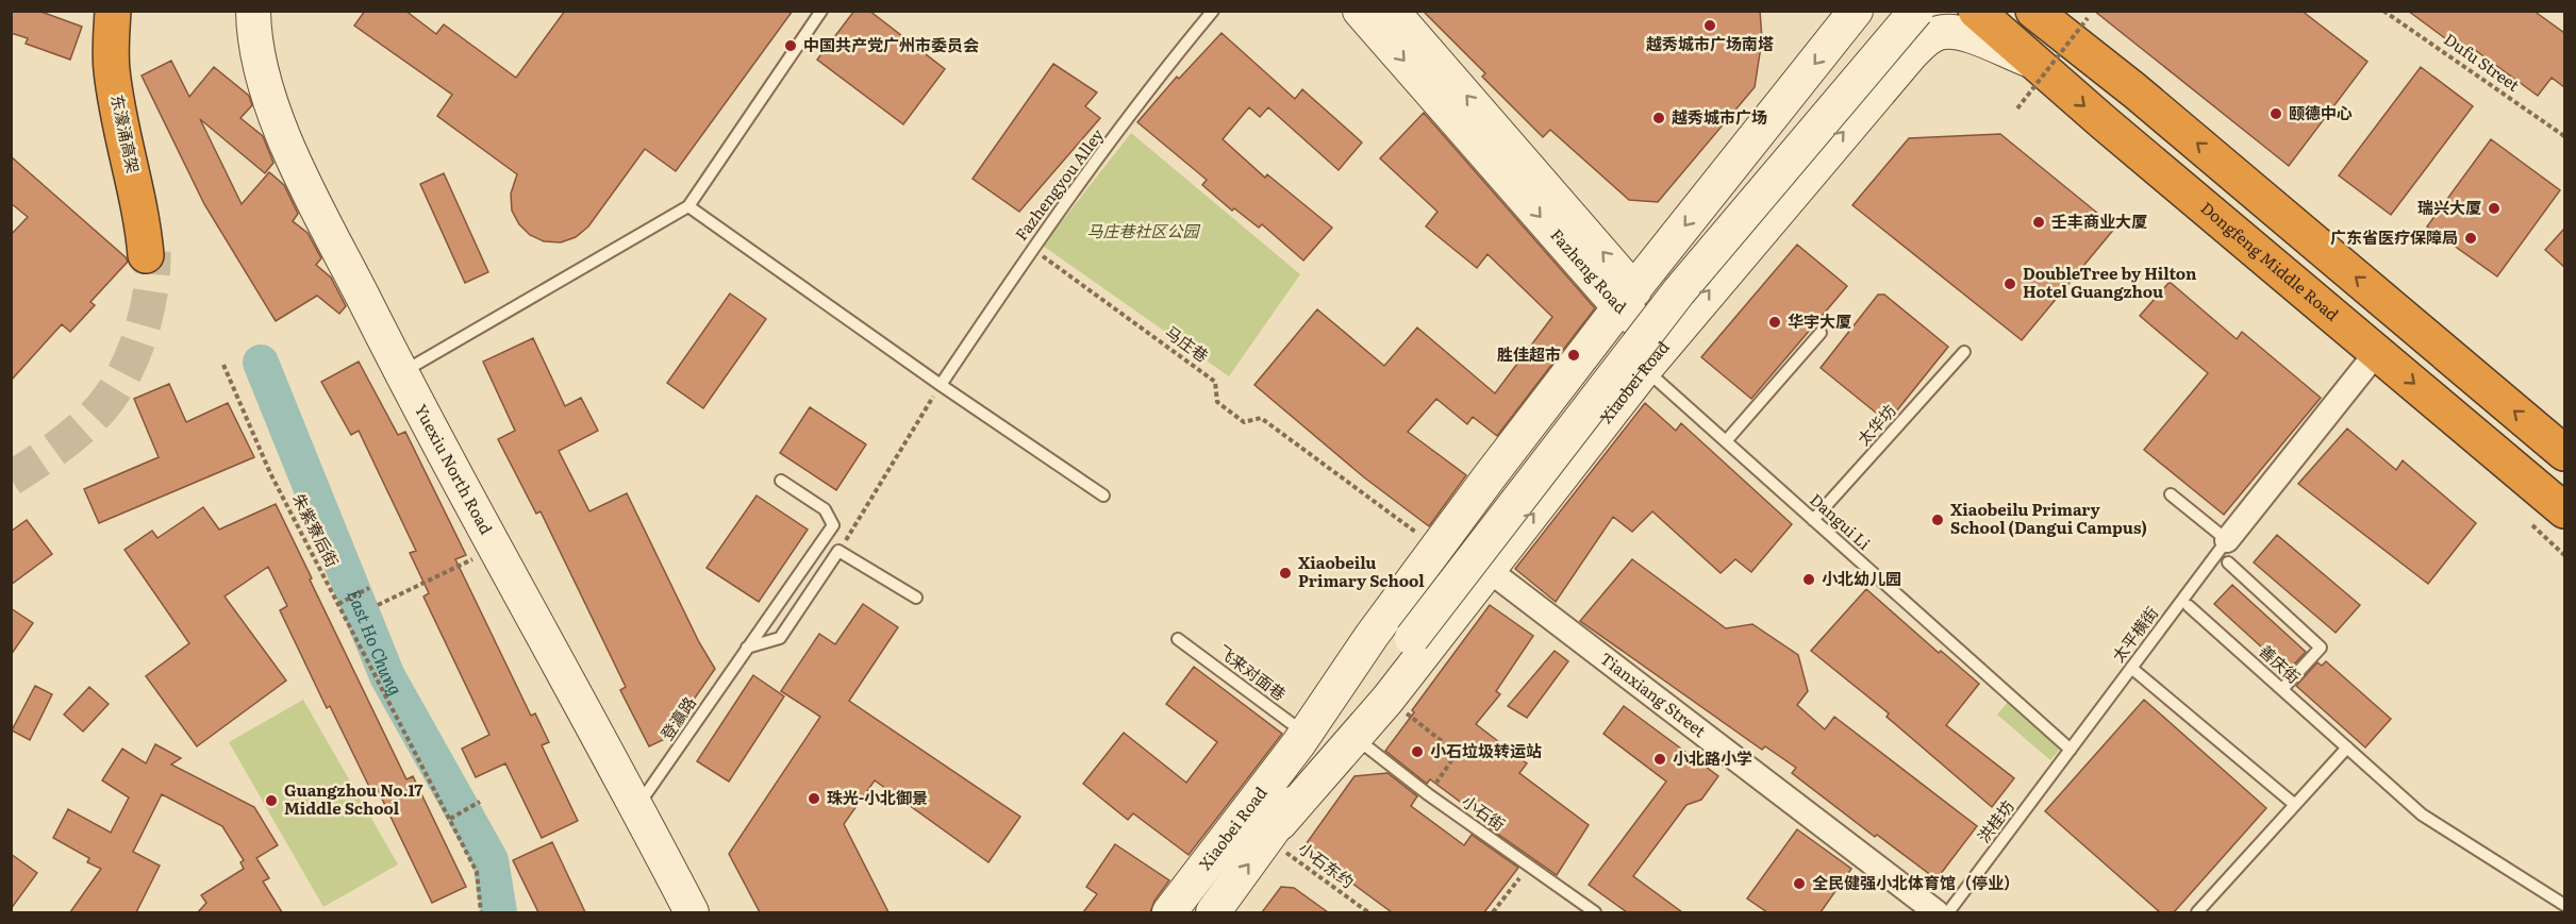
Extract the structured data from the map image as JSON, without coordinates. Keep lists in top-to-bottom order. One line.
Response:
{"streets":{"highway":["Dongfeng Middle Road"],"main road":["Fazheng Road","Xiaobei Road","Yuexiu North Road"],"street":["Tianxiang Street"],"lane":["Fazhengyou Alley","太华坊","Dangui Li","太平横街","善庆街","飞来对面巷","登瀛路","小石街","洪桂坊"],"path":["Dufu Street","马庄巷","朱紫寮后街","小石东约"]},"crossings":[["Fazhengyou Alley","马庄巷"],["Dongfeng Middle Road","Xiaobei Road"],["Fazheng Road","Xiaobei Road"],["马庄巷","Xiaobei Road"],["Xiaobei Road","Dangui Li"],["Xiaobei Road","飞来对面巷"],["Xiaobei Road","Tianxiang Street"],["Xiaobei Road","小石街"],["Xiaobei Road","小石东约"],["太华坊","Dangui Li"],["Yuexiu North Road","登瀛路"],["Dangui Li","太平横街"],["Dangui Li","洪桂坊"],["太平横街","洪桂坊"]],"water":["East Ho Chung"],"parks":["马庄巷社区公园"],"places":["越秀城市广场南塔","中国共产党广州市委员会","颐德中心","越秀城市广场","瑞兴大厦","壬丰商业大厦","广东省医疗保障局","DoubleTree by Hilton Hotel Guangzhou","华宇大厦","胜佳超市","Xiaobeilu Primary School (Dangui Campus)","Xiaobeilu Primary School","小北幼儿园","小石垃圾转运站","小北路小学","珠光-小北御景","Guangzhou No.17 Middle School","全民健强小北体育馆（停业）"]}
